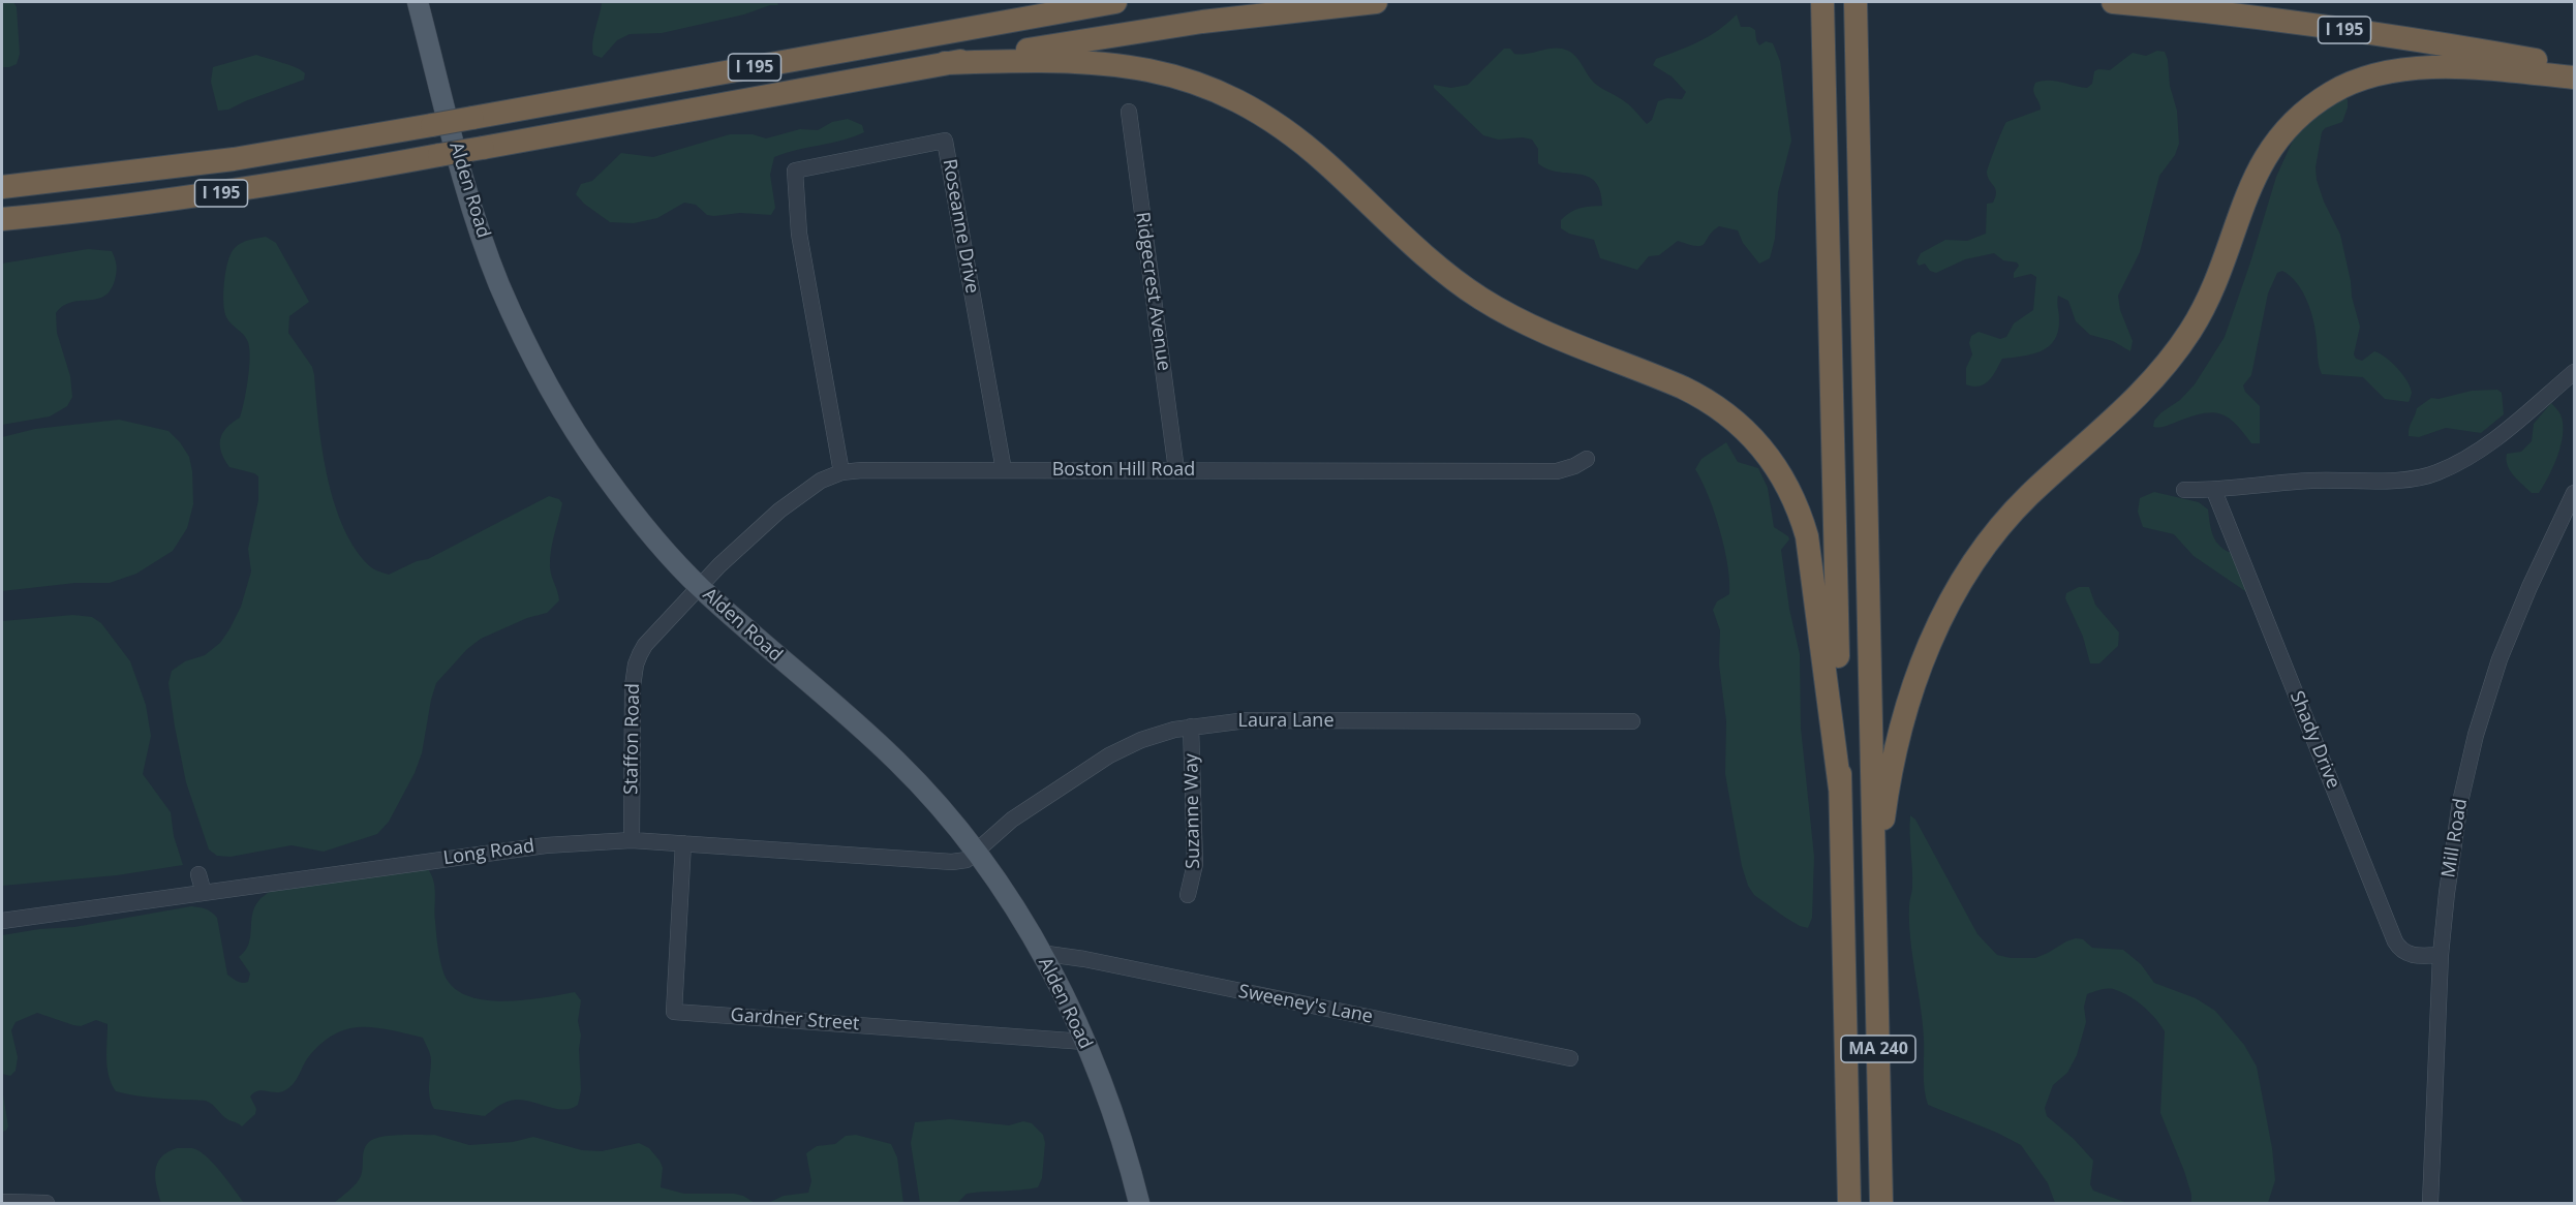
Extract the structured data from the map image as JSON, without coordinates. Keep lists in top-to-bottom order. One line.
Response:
{"streets":{"highway":["I 195","MA 240"],"main road":["Alden Road"],"street":["Roseanne Drive","Ridgecrest Avenue","Boston Hill Road","Laura Lane","Staffon Road","Shady Drive","Suzanne Way","Mill Road","Long Road","Sweeney's Lane","Gardner Street"]},"crossings":[["Alden Road","Boston Hill Road"],["Alden Road","Laura Lane"],["Alden Road","Staffon Road"],["Alden Road","Long Road"],["Alden Road","Sweeney's Lane"],["Alden Road","Gardner Street"],["Roseanne Drive","Boston Hill Road"],["Ridgecrest Avenue","Boston Hill Road"],["Boston Hill Road","Staffon Road"],["Laura Lane","Suzanne Way"],["Laura Lane","Long Road"],["Staffon Road","Long Road"],["Shady Drive","Mill Road"],["Long Road","Gardner Street"]]}
